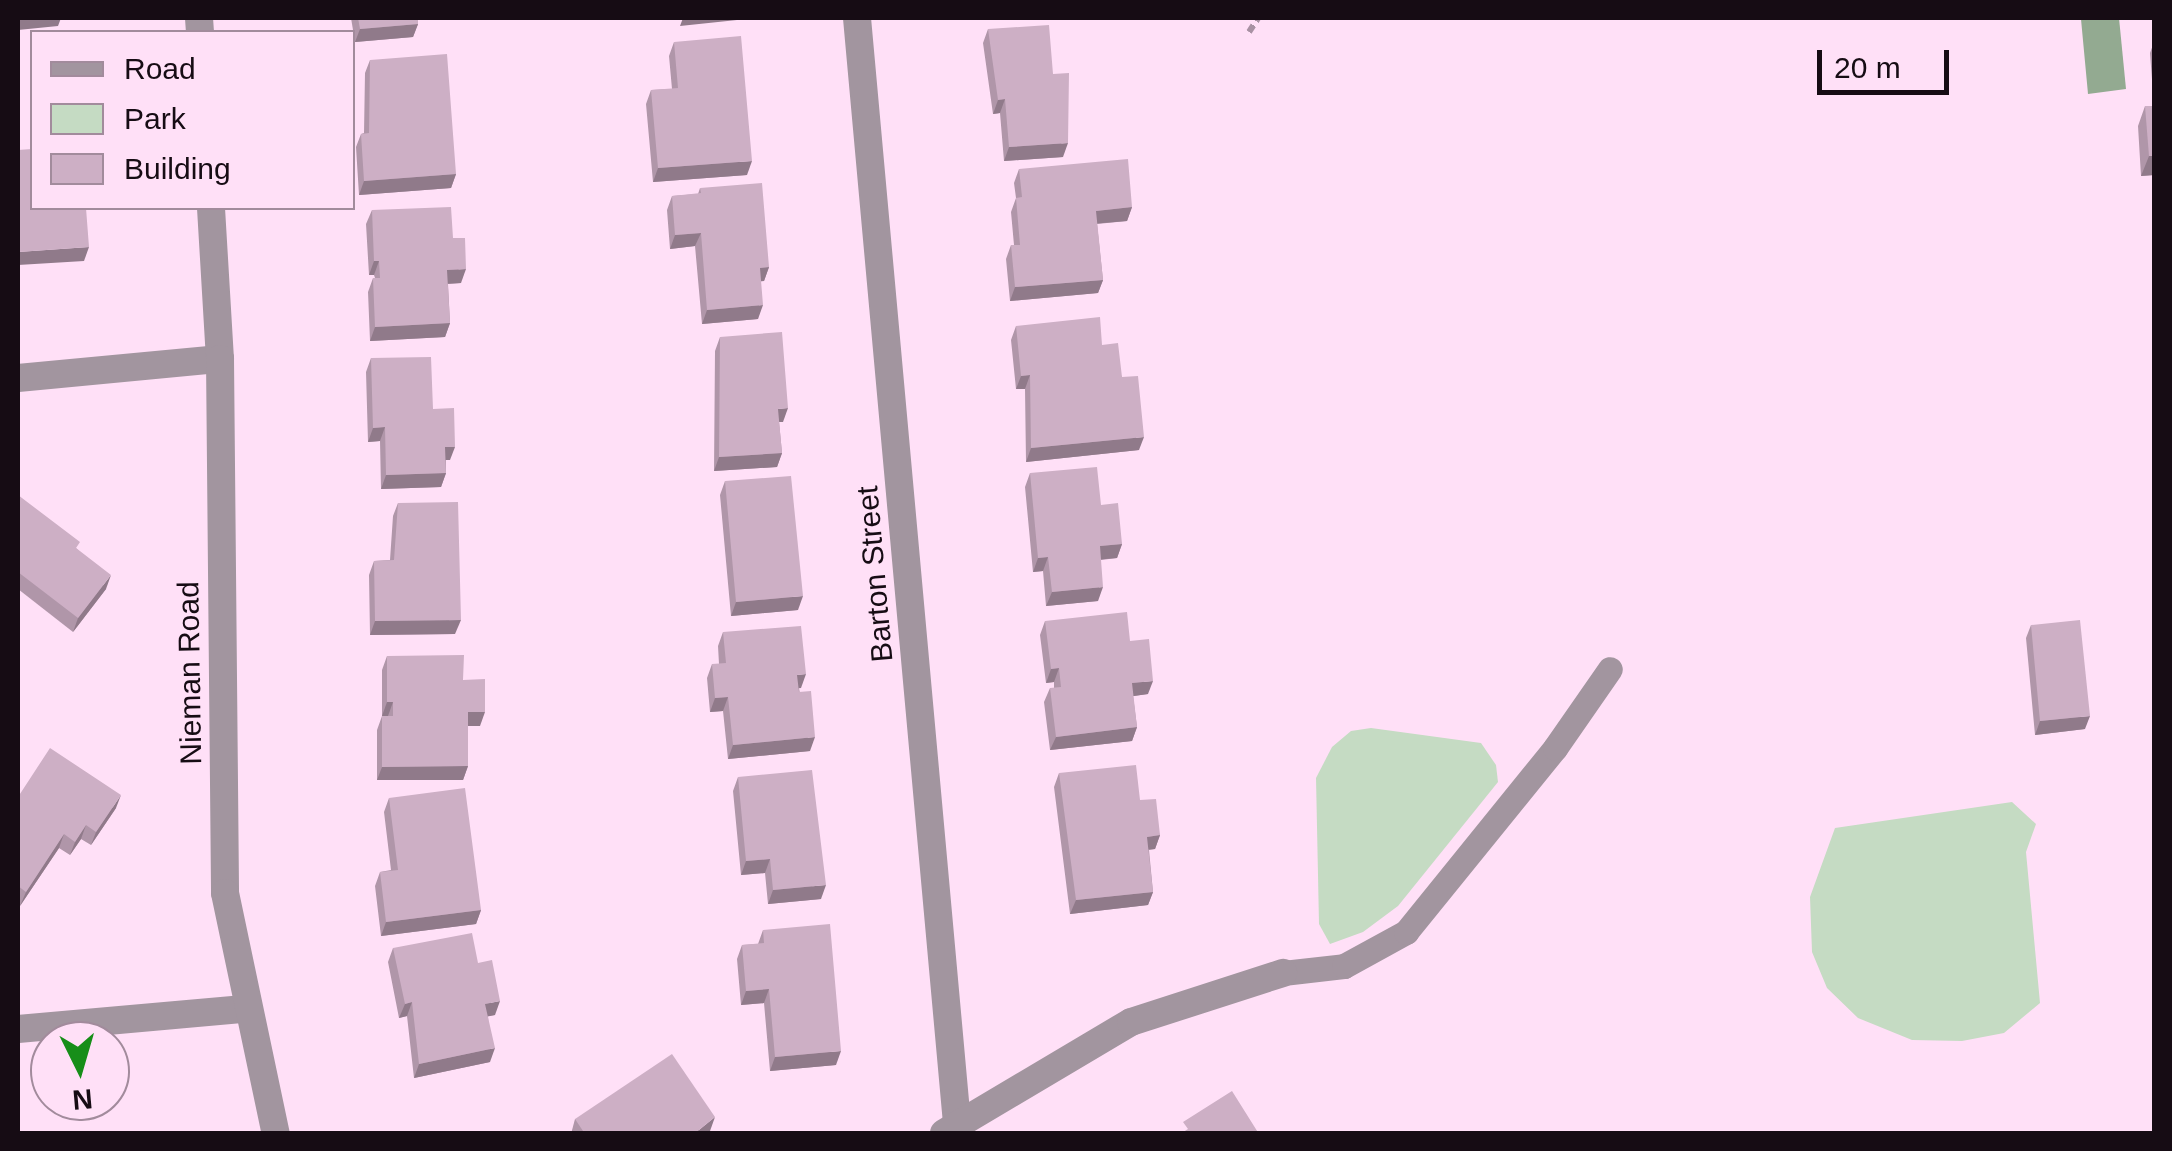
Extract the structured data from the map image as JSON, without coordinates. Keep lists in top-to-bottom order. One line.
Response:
{"streets":{"street":["Barton Street","Nieman Road"]},"legend":["Road","Park","Building"],"scale_bar":"20 m","north":"bottom"}
